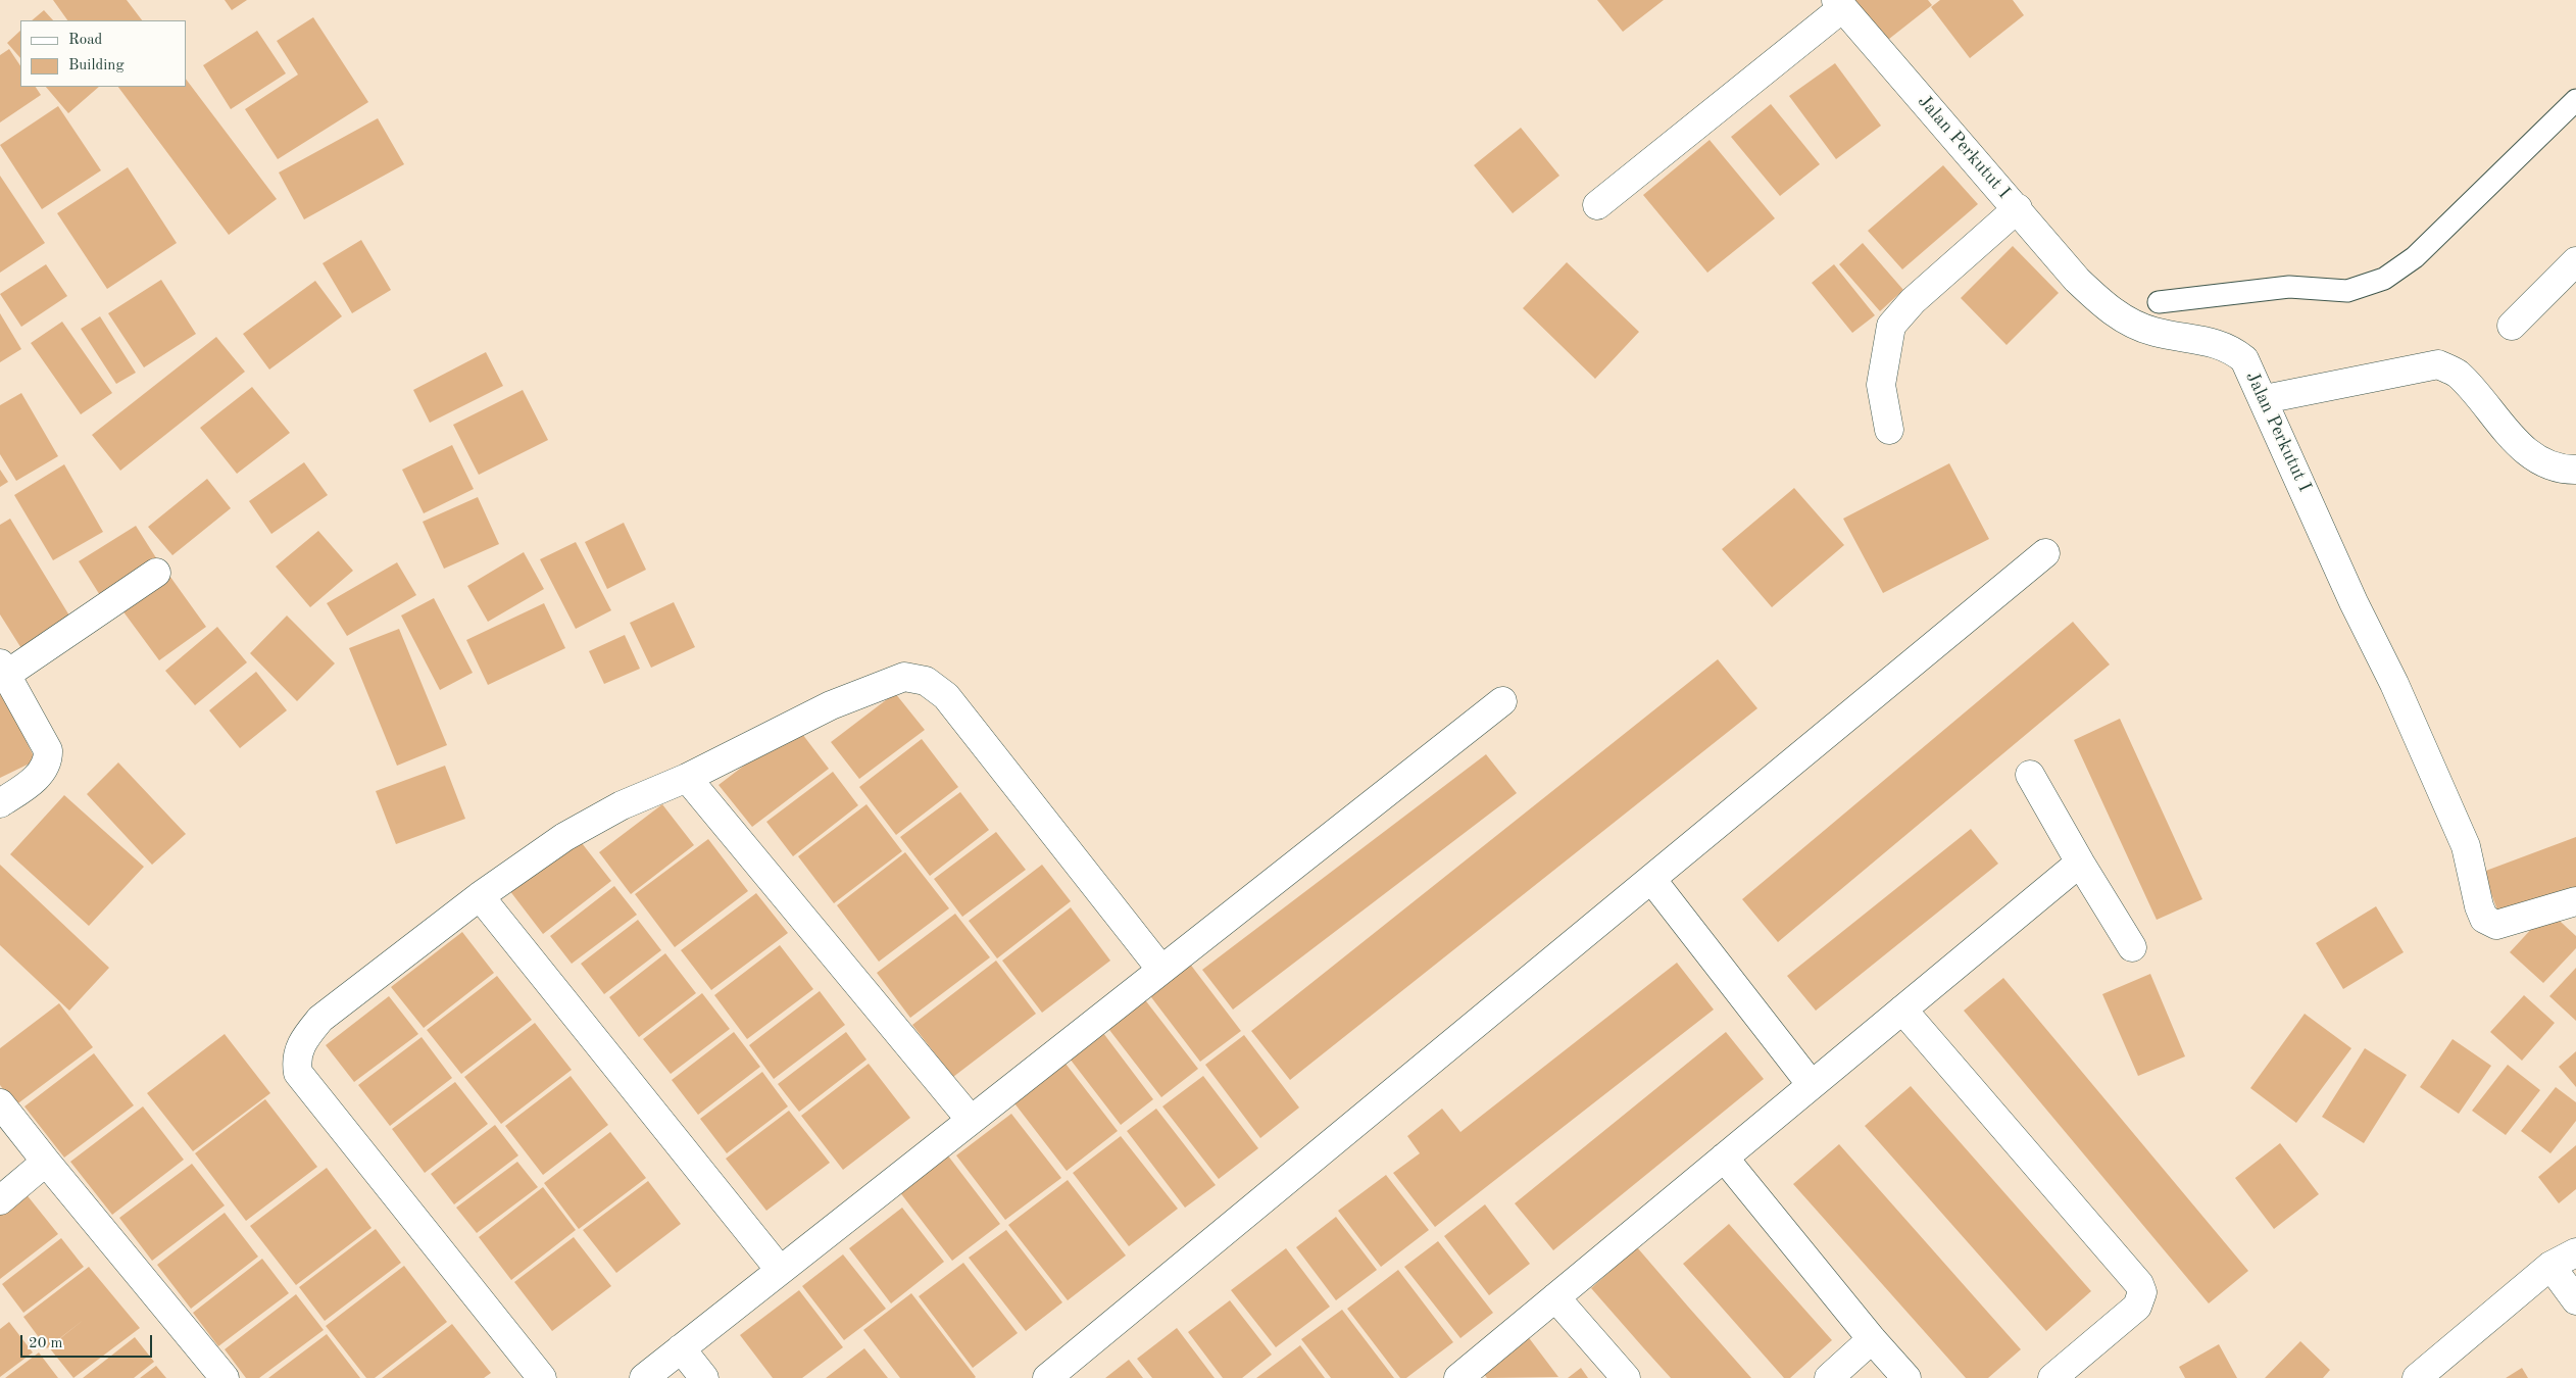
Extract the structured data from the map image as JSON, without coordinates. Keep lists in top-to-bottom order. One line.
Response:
{"streets":{"street":["Jalan Perkutut I"]},"legend":["Road","Building"],"scale_bar":"20 m"}
